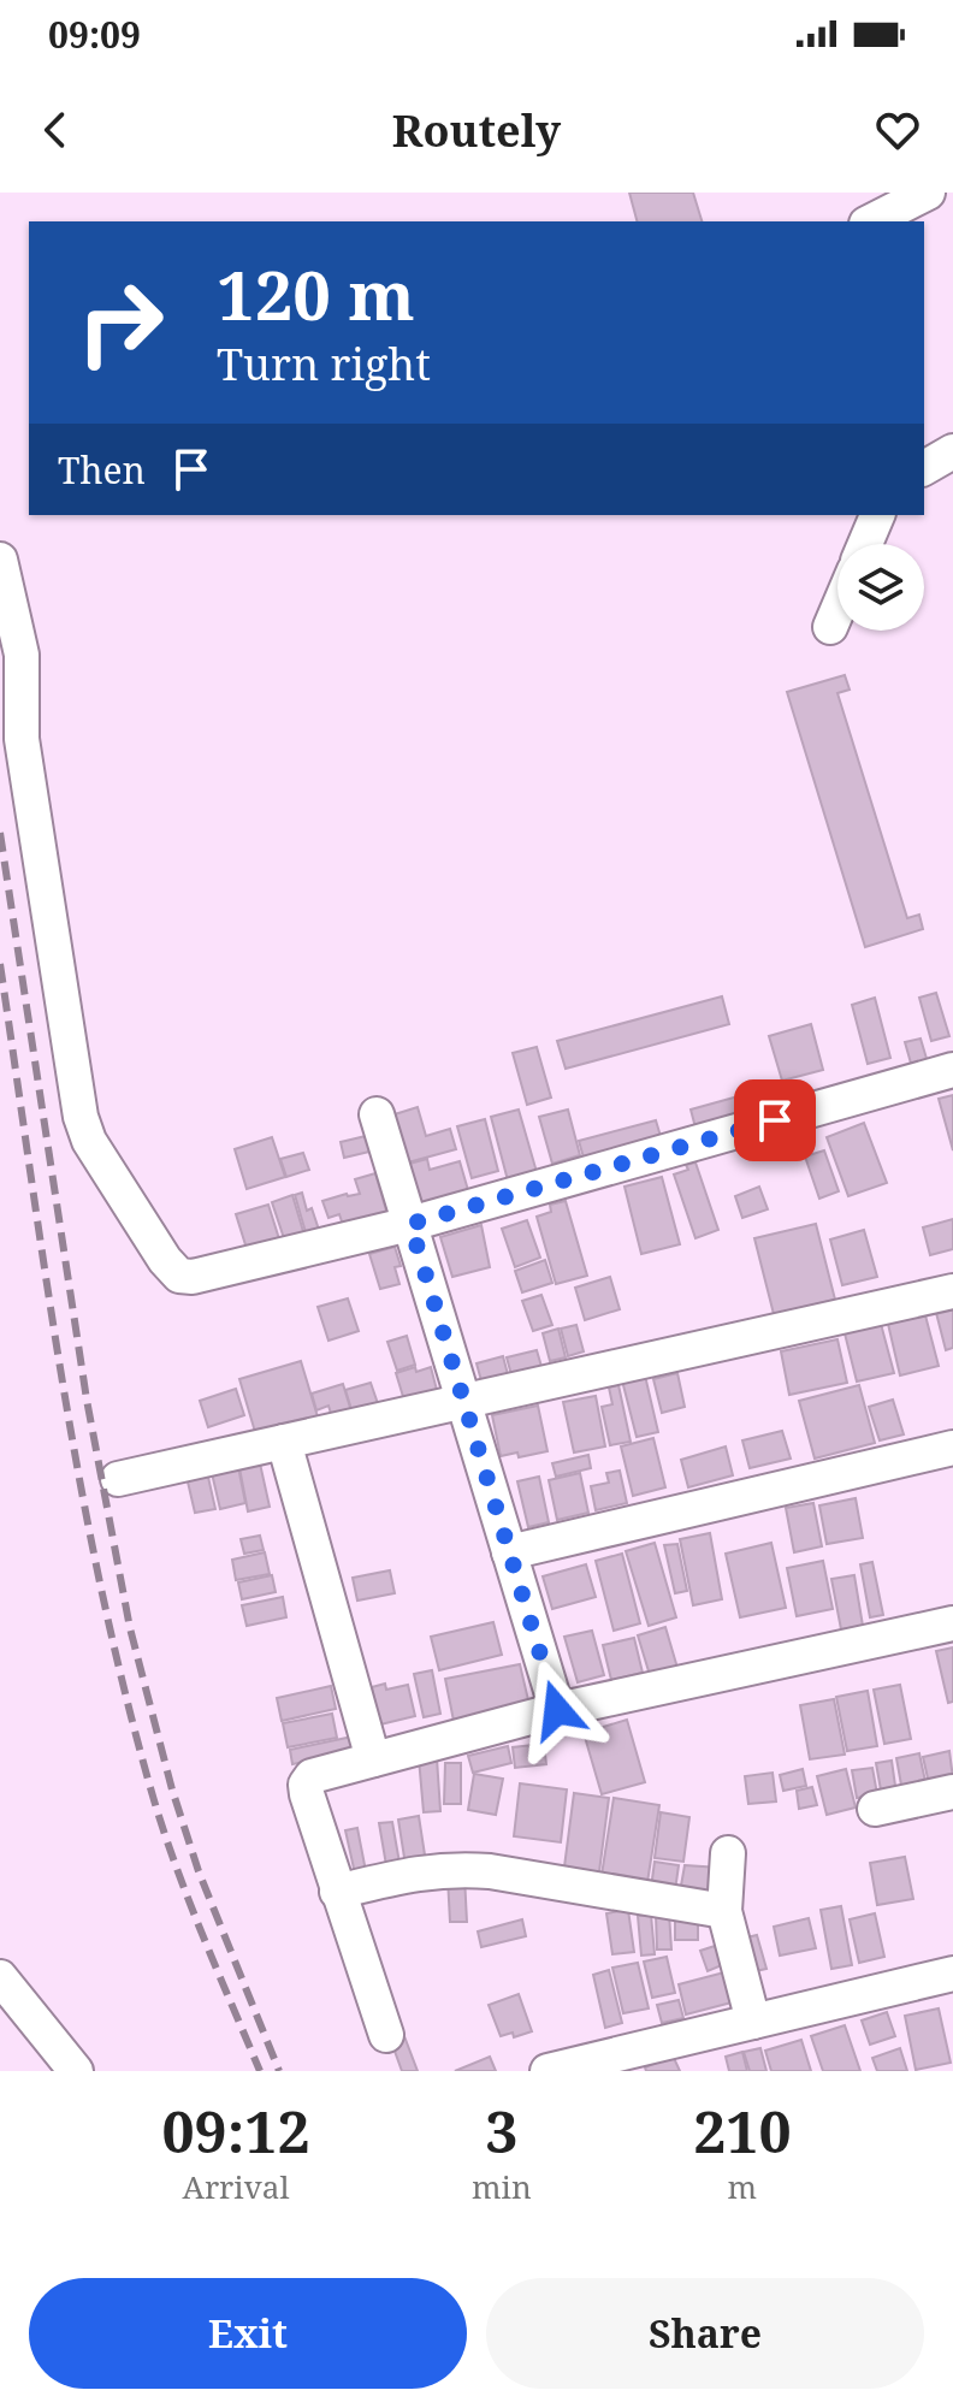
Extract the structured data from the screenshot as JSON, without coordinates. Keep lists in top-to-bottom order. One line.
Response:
{"page":{"status":"09:09","header":"Routely","turn":["120 m","Turn right"],"then":"Then","eta":["09:12","Arrival","3","min","210","m"],"buttons":["Exit","Share"]}}
